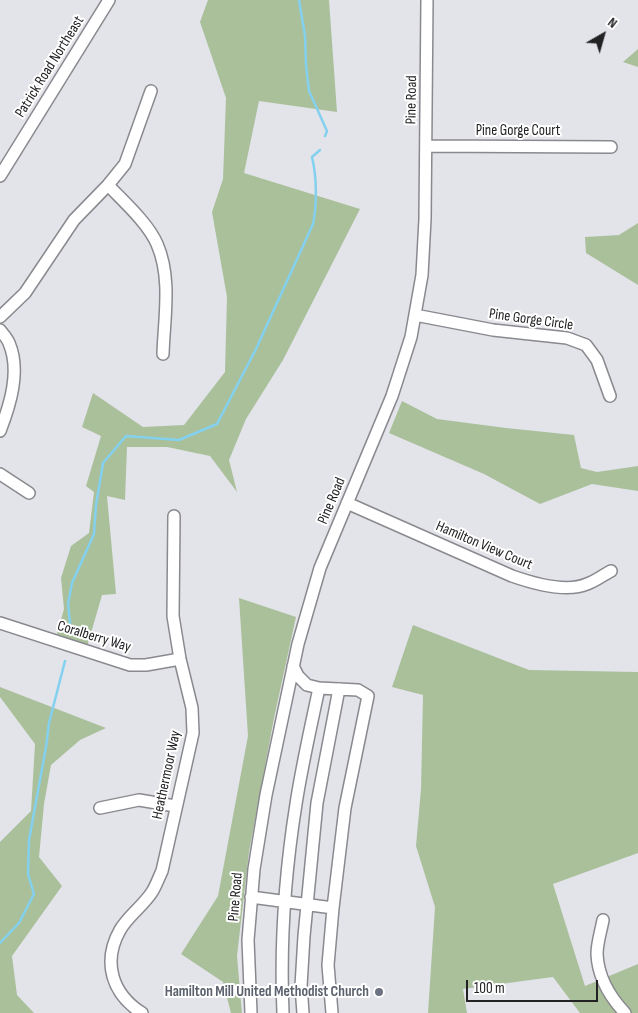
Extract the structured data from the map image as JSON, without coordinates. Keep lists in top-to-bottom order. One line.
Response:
{"streets":{"street":["Patrick Road Northeast","Pine Road","Pine Gorge Court","Pine Gorge Circle","Hamilton View Court","Coralberry Way","Heathermoor Way"]},"crossings":[["Pine Road","Pine Gorge Court"],["Pine Road","Pine Gorge Circle"],["Pine Road","Hamilton View Court"],["Coralberry Way","Heathermoor Way"]],"places":["Hamilton Mill United Methodist Church"],"scale_bar":"100 m","north":"top right"}
